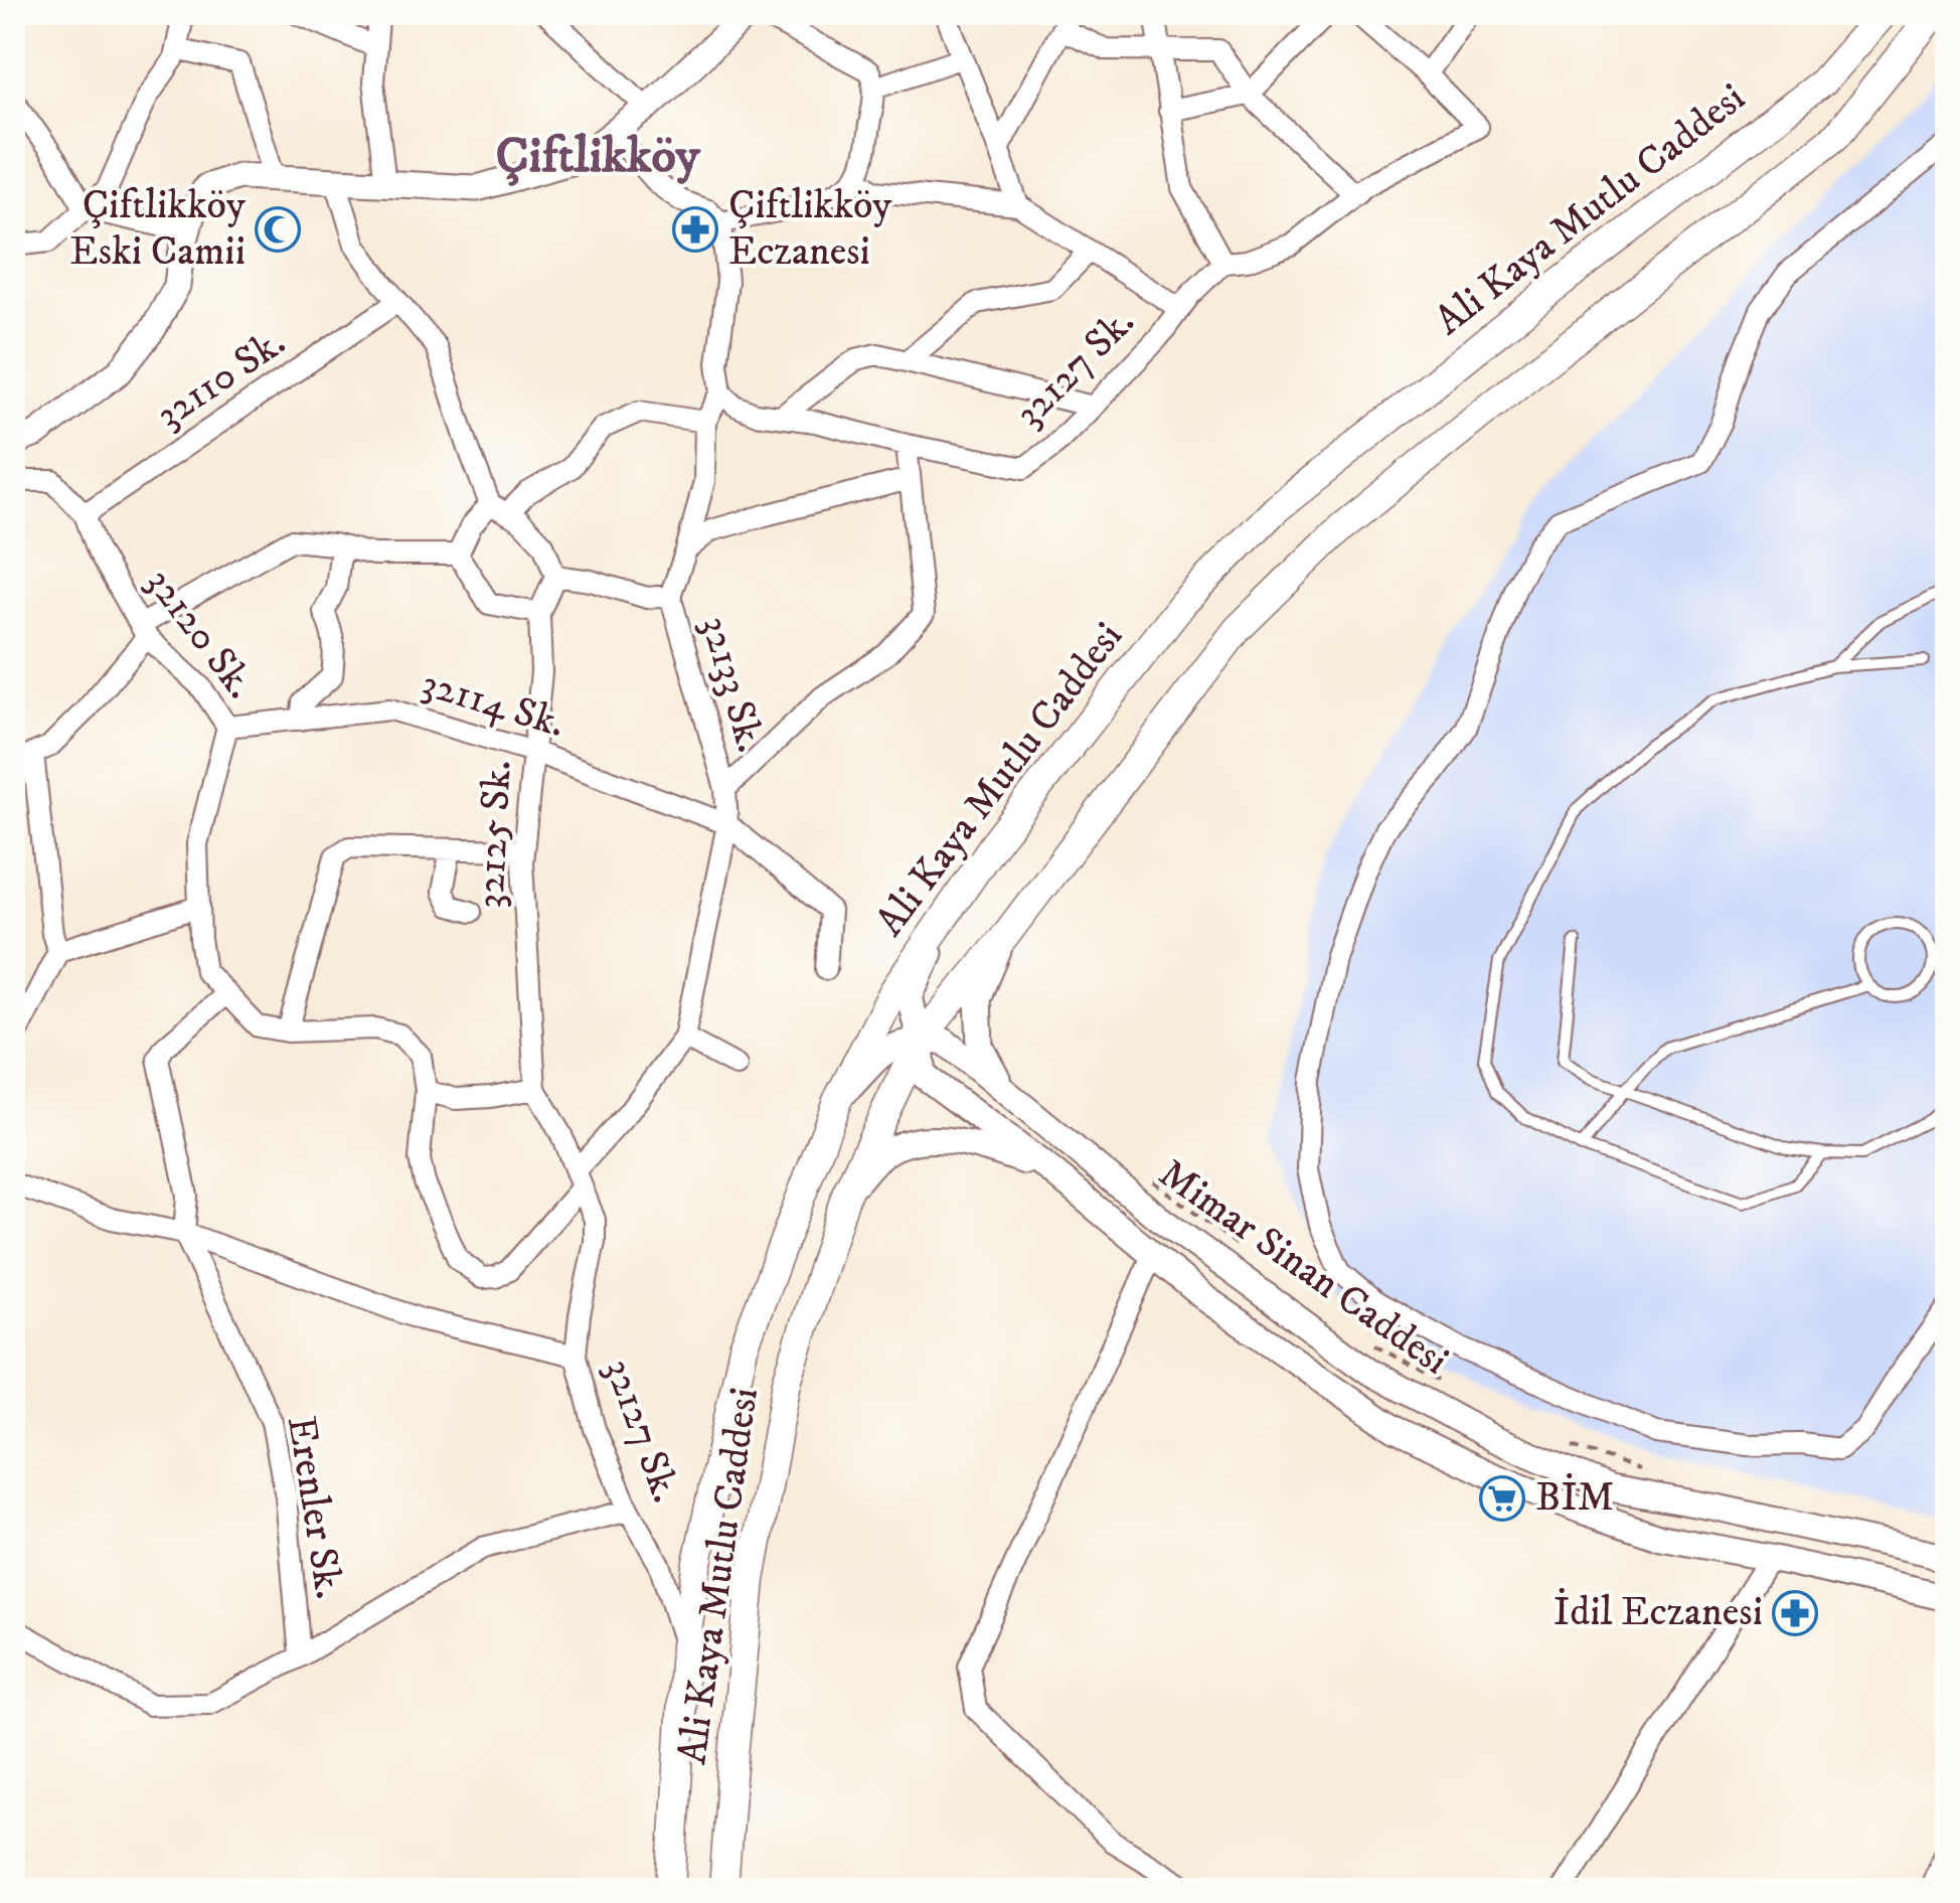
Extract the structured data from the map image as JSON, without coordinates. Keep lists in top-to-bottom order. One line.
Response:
{"streets":{"main road":["Ali Kaya Mutlu Caddesi"],"street":["32127 Sk.","32110 Sk.","32120 Sk.","32133 Sk.","32114 Sk.","32125 Sk.","Mimar Sinan Caddesi","Erenler Sk."]},"crossings":[["Ali Kaya Mutlu Caddesi","32127 Sk."],["Ali Kaya Mutlu Caddesi","Mimar Sinan Caddesi"],["32127 Sk.","32125 Sk."],["32127 Sk.","Erenler Sk."],["32110 Sk.","32120 Sk."],["32120 Sk.","32114 Sk."],["32120 Sk.","Erenler Sk."],["32133 Sk.","32114 Sk."],["32114 Sk.","32125 Sk."]],"districts":["Çiftlikköy"],"places":{"mosque":["Çiftlikköy Eski Camii"],"pharmacy":["Çiftlikköy Eczanesi","İdil Eczanesi"],"supermarket":["BİM"]}}
